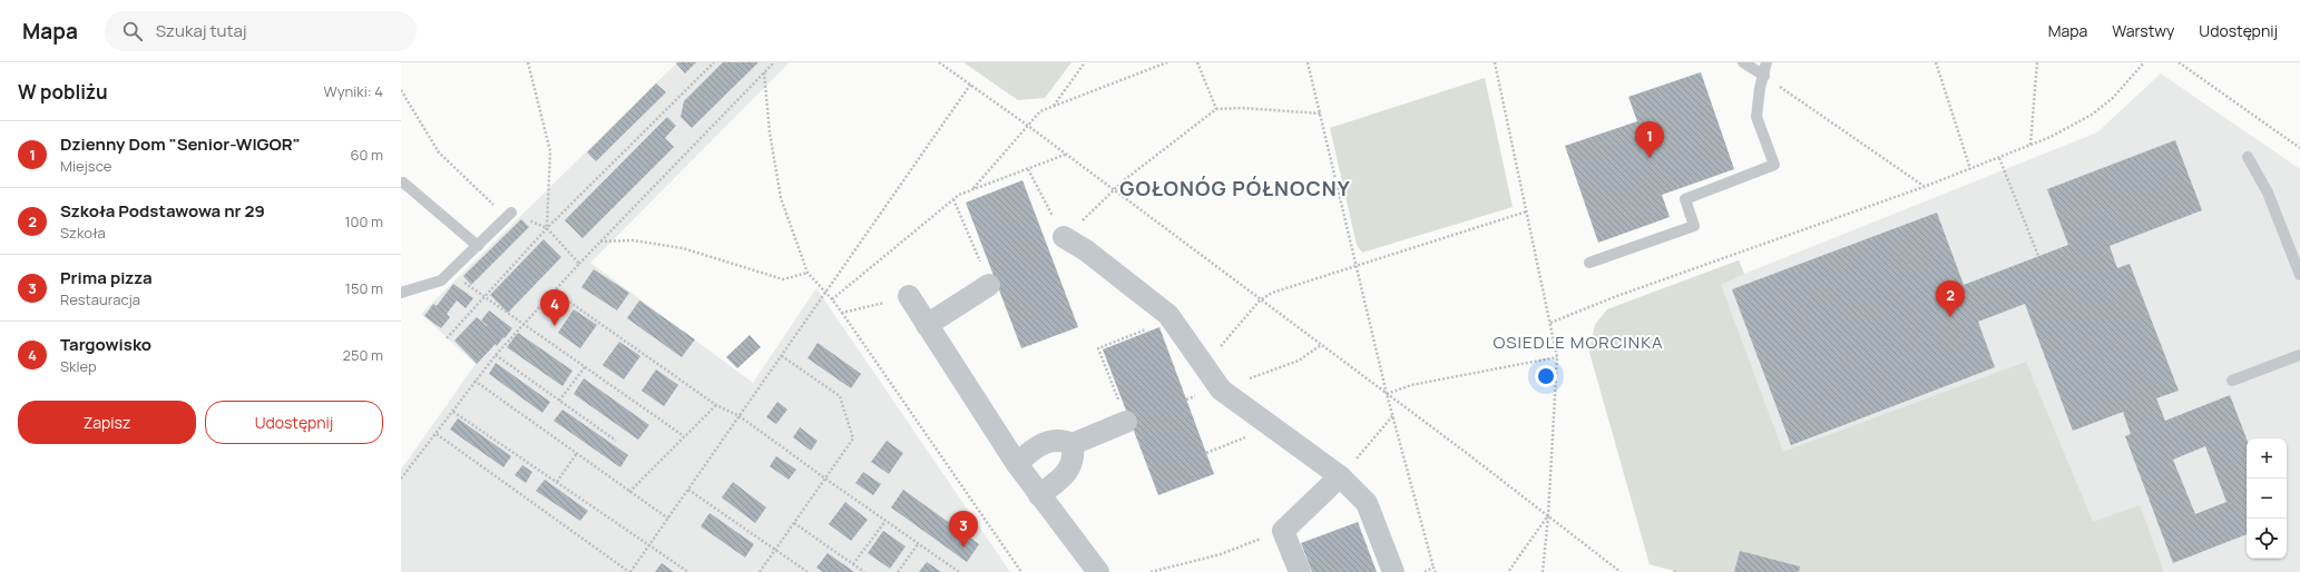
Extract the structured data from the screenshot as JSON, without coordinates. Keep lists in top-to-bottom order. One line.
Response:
{"districts":["GOŁONÓG PÓŁNOCNY","OSIEDLE MORCINKA"],"page":{"header":"Mapa","search":"Szukaj tutaj","nav":["Mapa","Warstwy","Udostępnij"],"heading":["W pobliżu","Wyniki: 4"],"list":[{"mark":"1","name":"Dzienny Dom \"Senior-WIGOR\"","note":"Miejsce","value":"60 m"},{"mark":"2","name":"Szkoła Podstawowa nr 29","note":"Szkoła","value":"100 m"},{"mark":"3","name":"Prima pizza","note":"Restauracja","value":"150 m"},{"mark":"4","name":"Targowisko","note":"Sklep","value":"250 m"}],"pins":["1","2","4","3"],"buttons":["Zapisz","Udostępnij"],"map_buttons":["+","−"]}}
